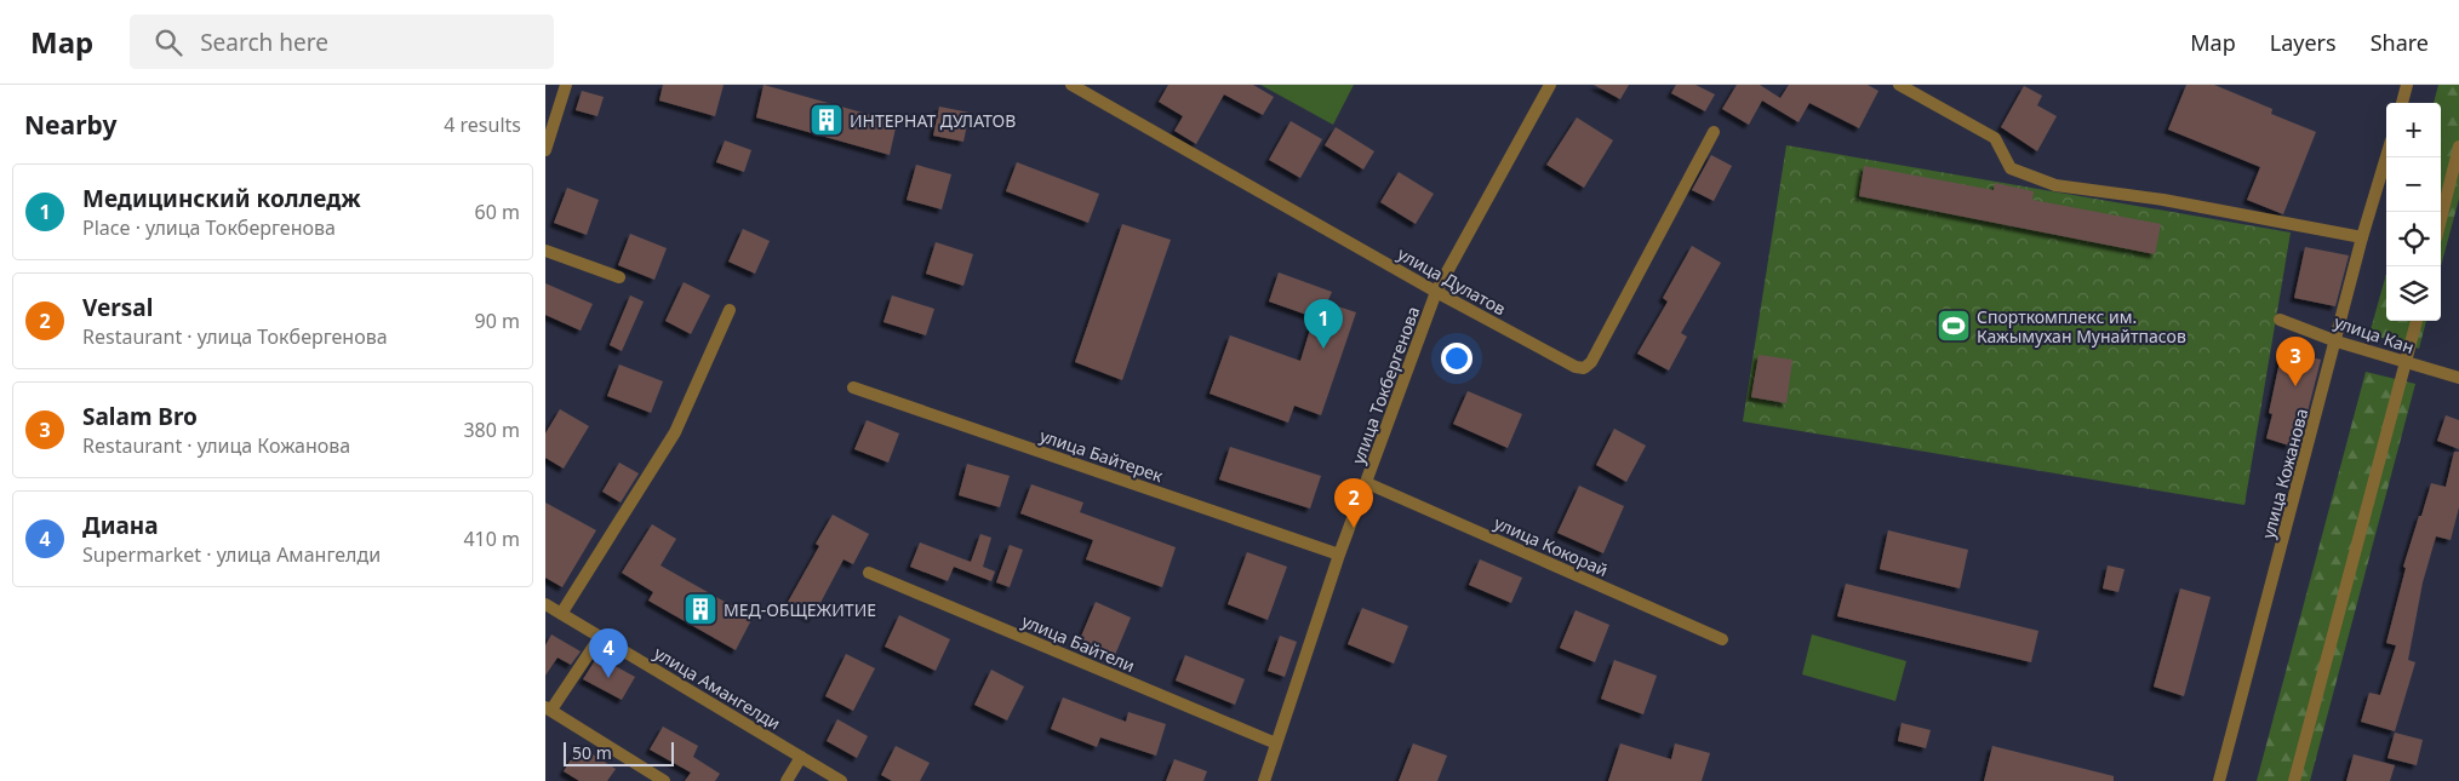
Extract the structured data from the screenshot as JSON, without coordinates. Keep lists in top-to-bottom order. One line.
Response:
{"streets":{"street":["улица Дулатов","улица Кан","улица Токбергенова","улица Байтерек","улица Кожанова","улица Кокорай","улица Байтели","улица Амангелди"]},"crossings":[["улица Дулатов","улица Токбергенова"],["улица Кан","улица Кожанова"],["улица Токбергенова","улица Байтерек"],["улица Токбергенова","улица Кокорай"],["улица Токбергенова","улица Байтели"]],"places":{"building":["ИНТЕРНАТ ДУЛАТОВ","МЕД-ОБЩЕЖИТИЕ"],"sports":["Спорткомплекс им. Кажымухан Мунайтпасов"]},"scale_bar":"50 m","page":{"header":"Map","search":"Search here","nav":["Map","Layers","Share"],"heading":["Nearby","4 results"],"map_buttons":["+","−"],"list":[{"mark":"1","name":"Медицинский колледж","note":"Place · улица Токбергенова","value":"60 m"},{"mark":"2","name":"Versal","note":"Restaurant · улица Токбергенова","value":"90 m"},{"mark":"3","name":"Salam Bro","note":"Restaurant · улица Кожанова","value":"380 m"},{"mark":"4","name":"Диана","note":"Supermarket · улица Амангелди","value":"410 m"}],"pins":["1","3","2","4"],"scale":"50 m"}}
